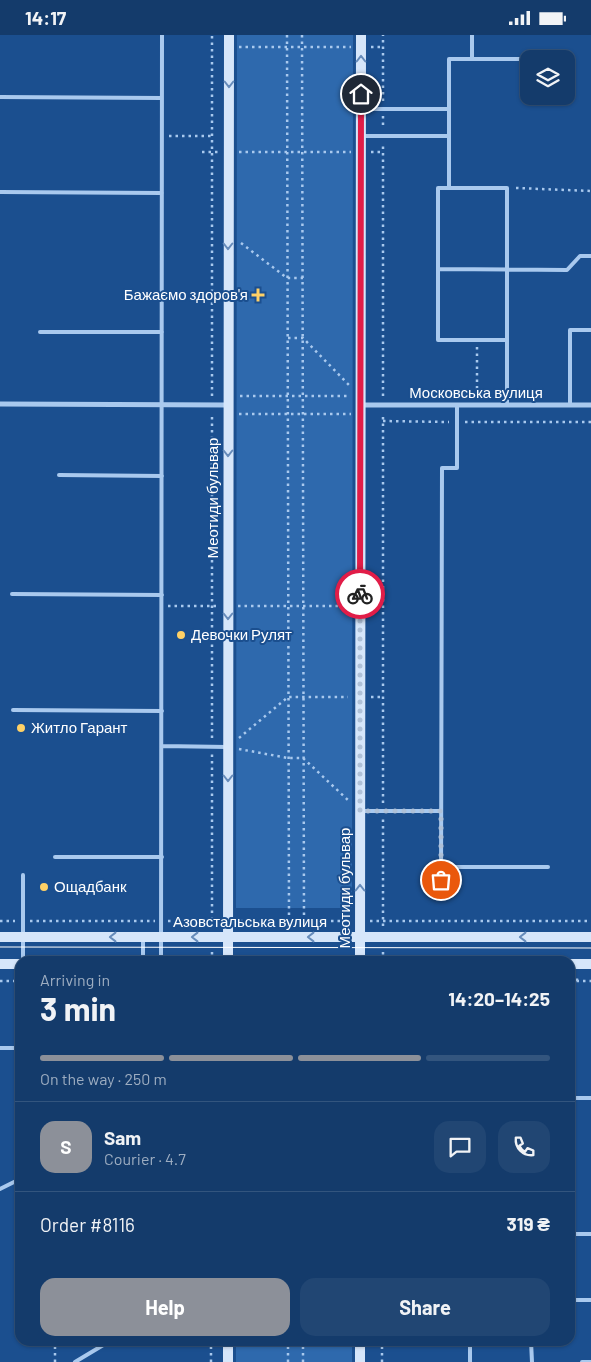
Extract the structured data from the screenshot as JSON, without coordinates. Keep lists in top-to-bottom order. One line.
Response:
{"streets":{"street":["Московська вулиця","Меотиди бульвар","Азовстальська вулиця"]},"crossings":[["Московська вулиця","Меотиди бульвар"],["Меотиди бульвар","Азовстальська вулиця"]],"one_way":["Азовстальська вулиця"],"places":{"health":["Бажаємо здоров'я"],"other":["Девочки Рулят","Житло Гарант","Ощадбанк"]},"page":{"status":"14:17","heading":["3 min","Arriving in","14:20–14:25"],"panel":["Sam","Courier · 4.7","Order #8116","319 ₴"],"bar":"On the way · 250 m","round":"S","buttons":["Help","Share"]}}
